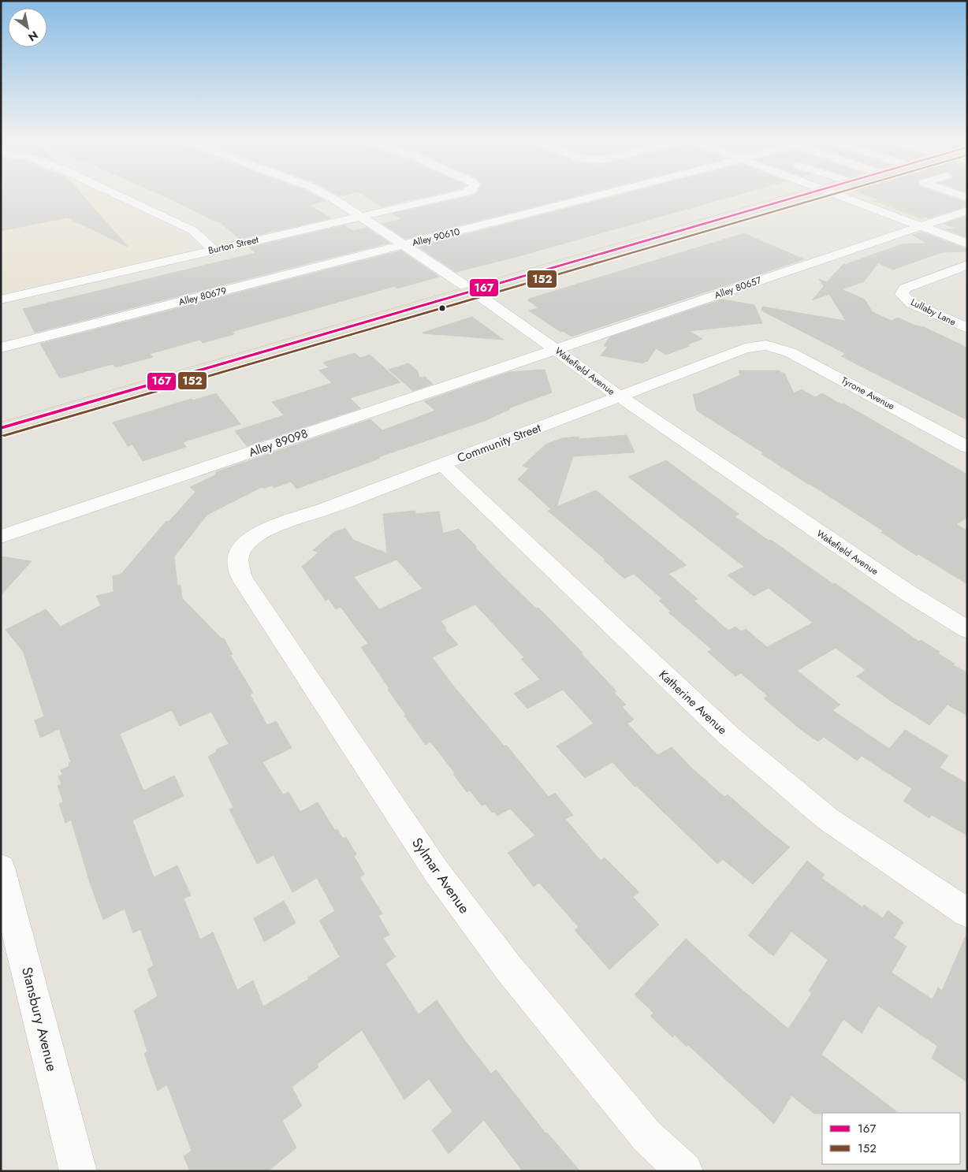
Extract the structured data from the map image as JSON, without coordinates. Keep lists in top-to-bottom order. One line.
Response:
{"streets":{"street":["Alley 90610","Burton Street","Alley 80657","Alley 80679","Lullaby Lane","Wakefield Avenue","Tyrone Avenue","Alley 89098","Community Street","Katherine Avenue","Sylmar Avenue","Stansbury Avenue"]},"crossings":[["Alley 90610","Alley 80679"],["Alley 90610","Wakefield Avenue"],["Burton Street","Wakefield Avenue"],["Alley 80657","Wakefield Avenue"],["Alley 80657","Alley 89098"],["Alley 80679","Wakefield Avenue"],["Wakefield Avenue","Alley 89098"],["Wakefield Avenue","Community Street"],["Tyrone Avenue","Community Street"],["Community Street","Katherine Avenue"],["Community Street","Sylmar Avenue"]],"lines":["transit line 167","transit line 152"],"legend":["167","152"],"north":"bottom right"}
